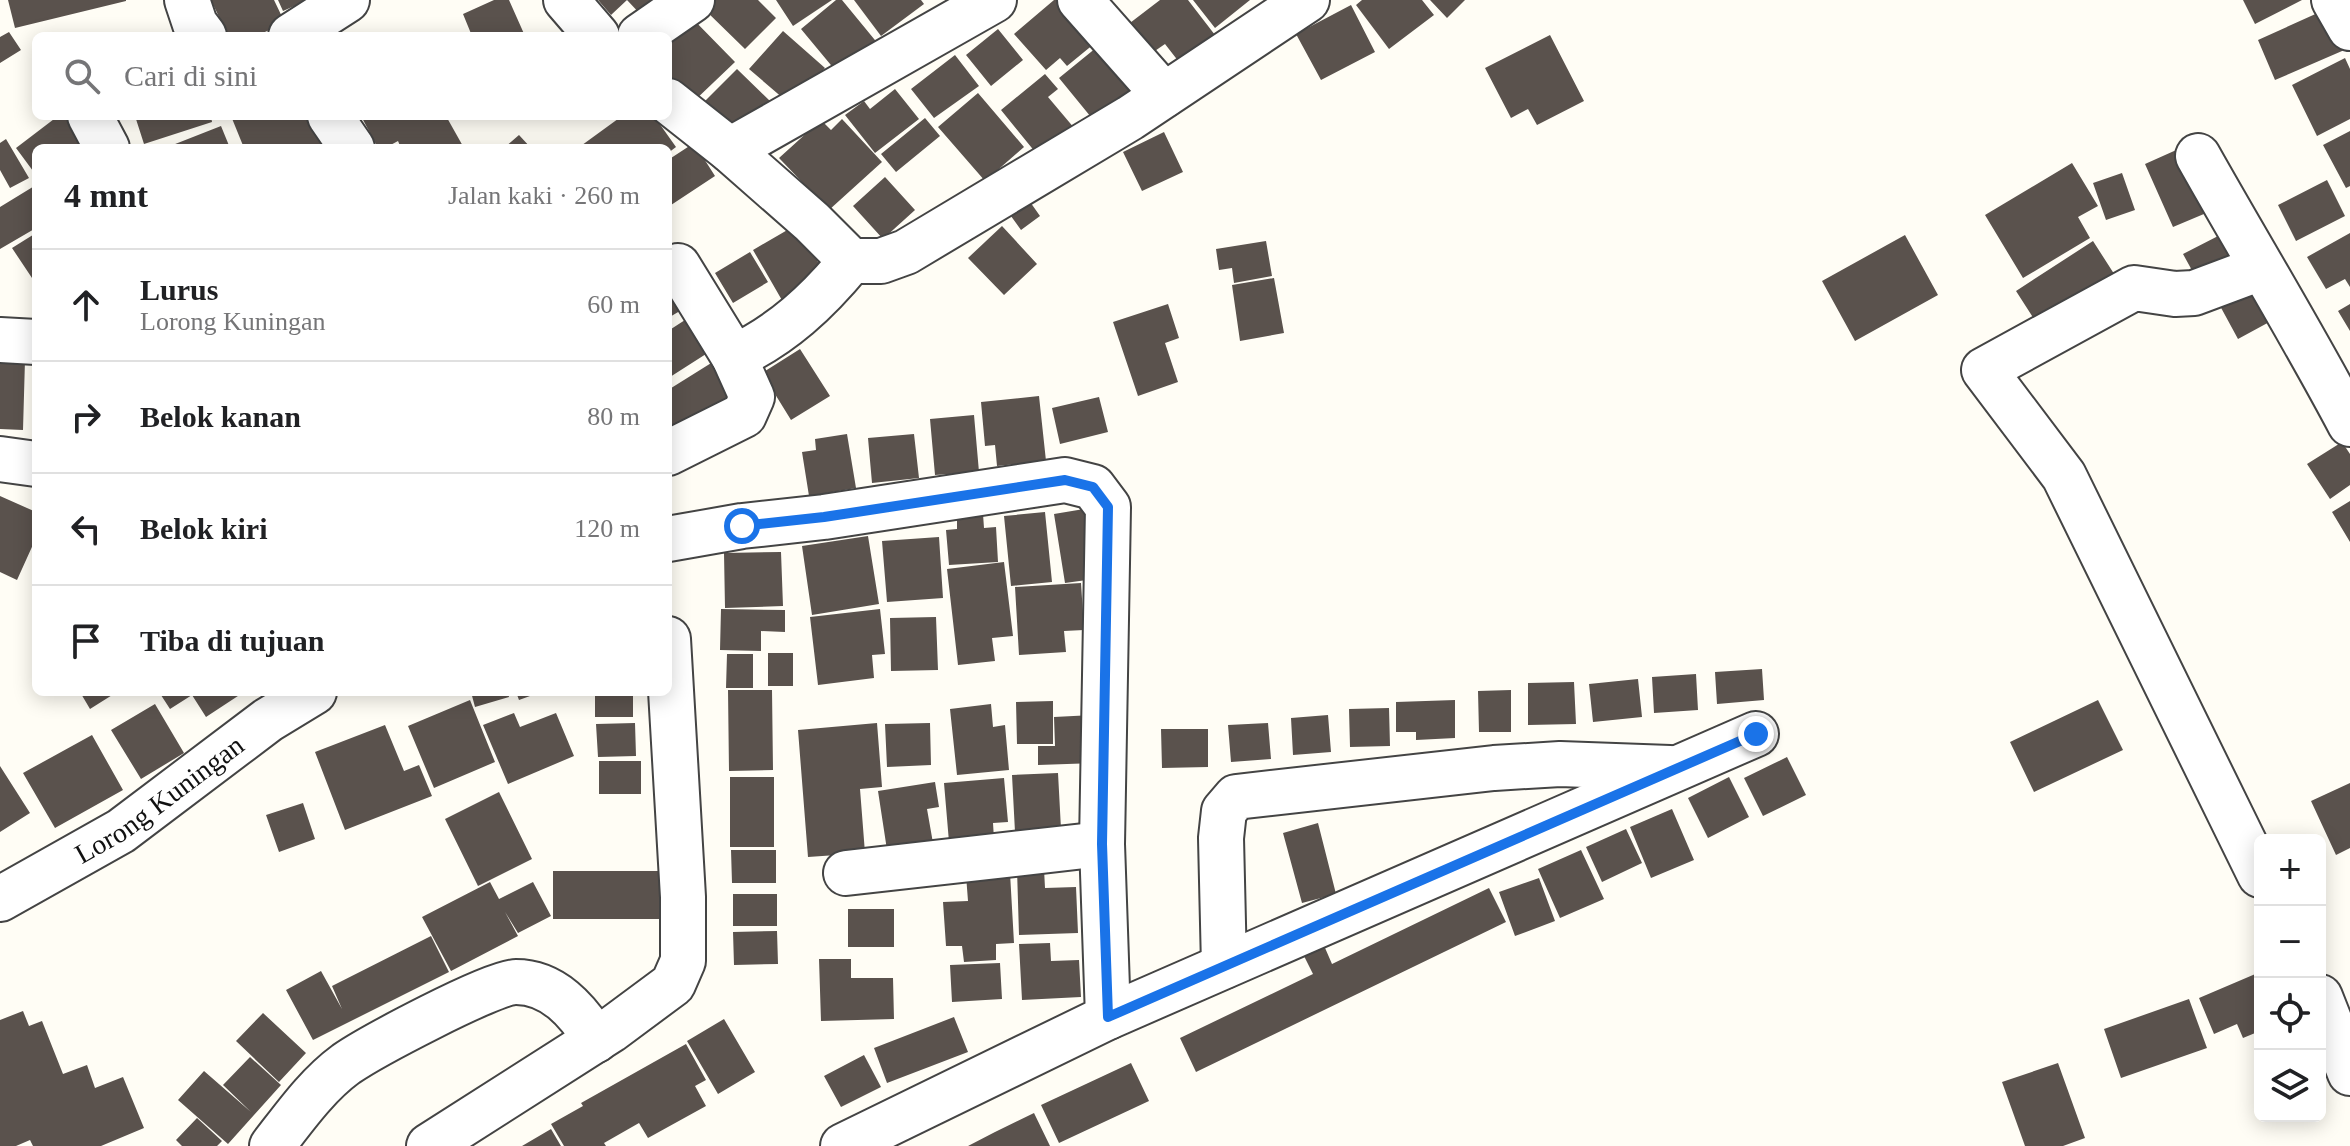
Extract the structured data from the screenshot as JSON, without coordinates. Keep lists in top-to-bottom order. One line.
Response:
{"streets":{"street":["Lorong Kuningan"]},"page":{"search":"Cari di sini","heading":["4 mnt","Jalan kaki · 260 m"],"list":[["Lurus","Lorong Kuningan","60 m"],["Belok kanan","80 m"],["Belok kiri","120 m"],"Tiba di tujuan"],"map_buttons":["+","−"]}}
